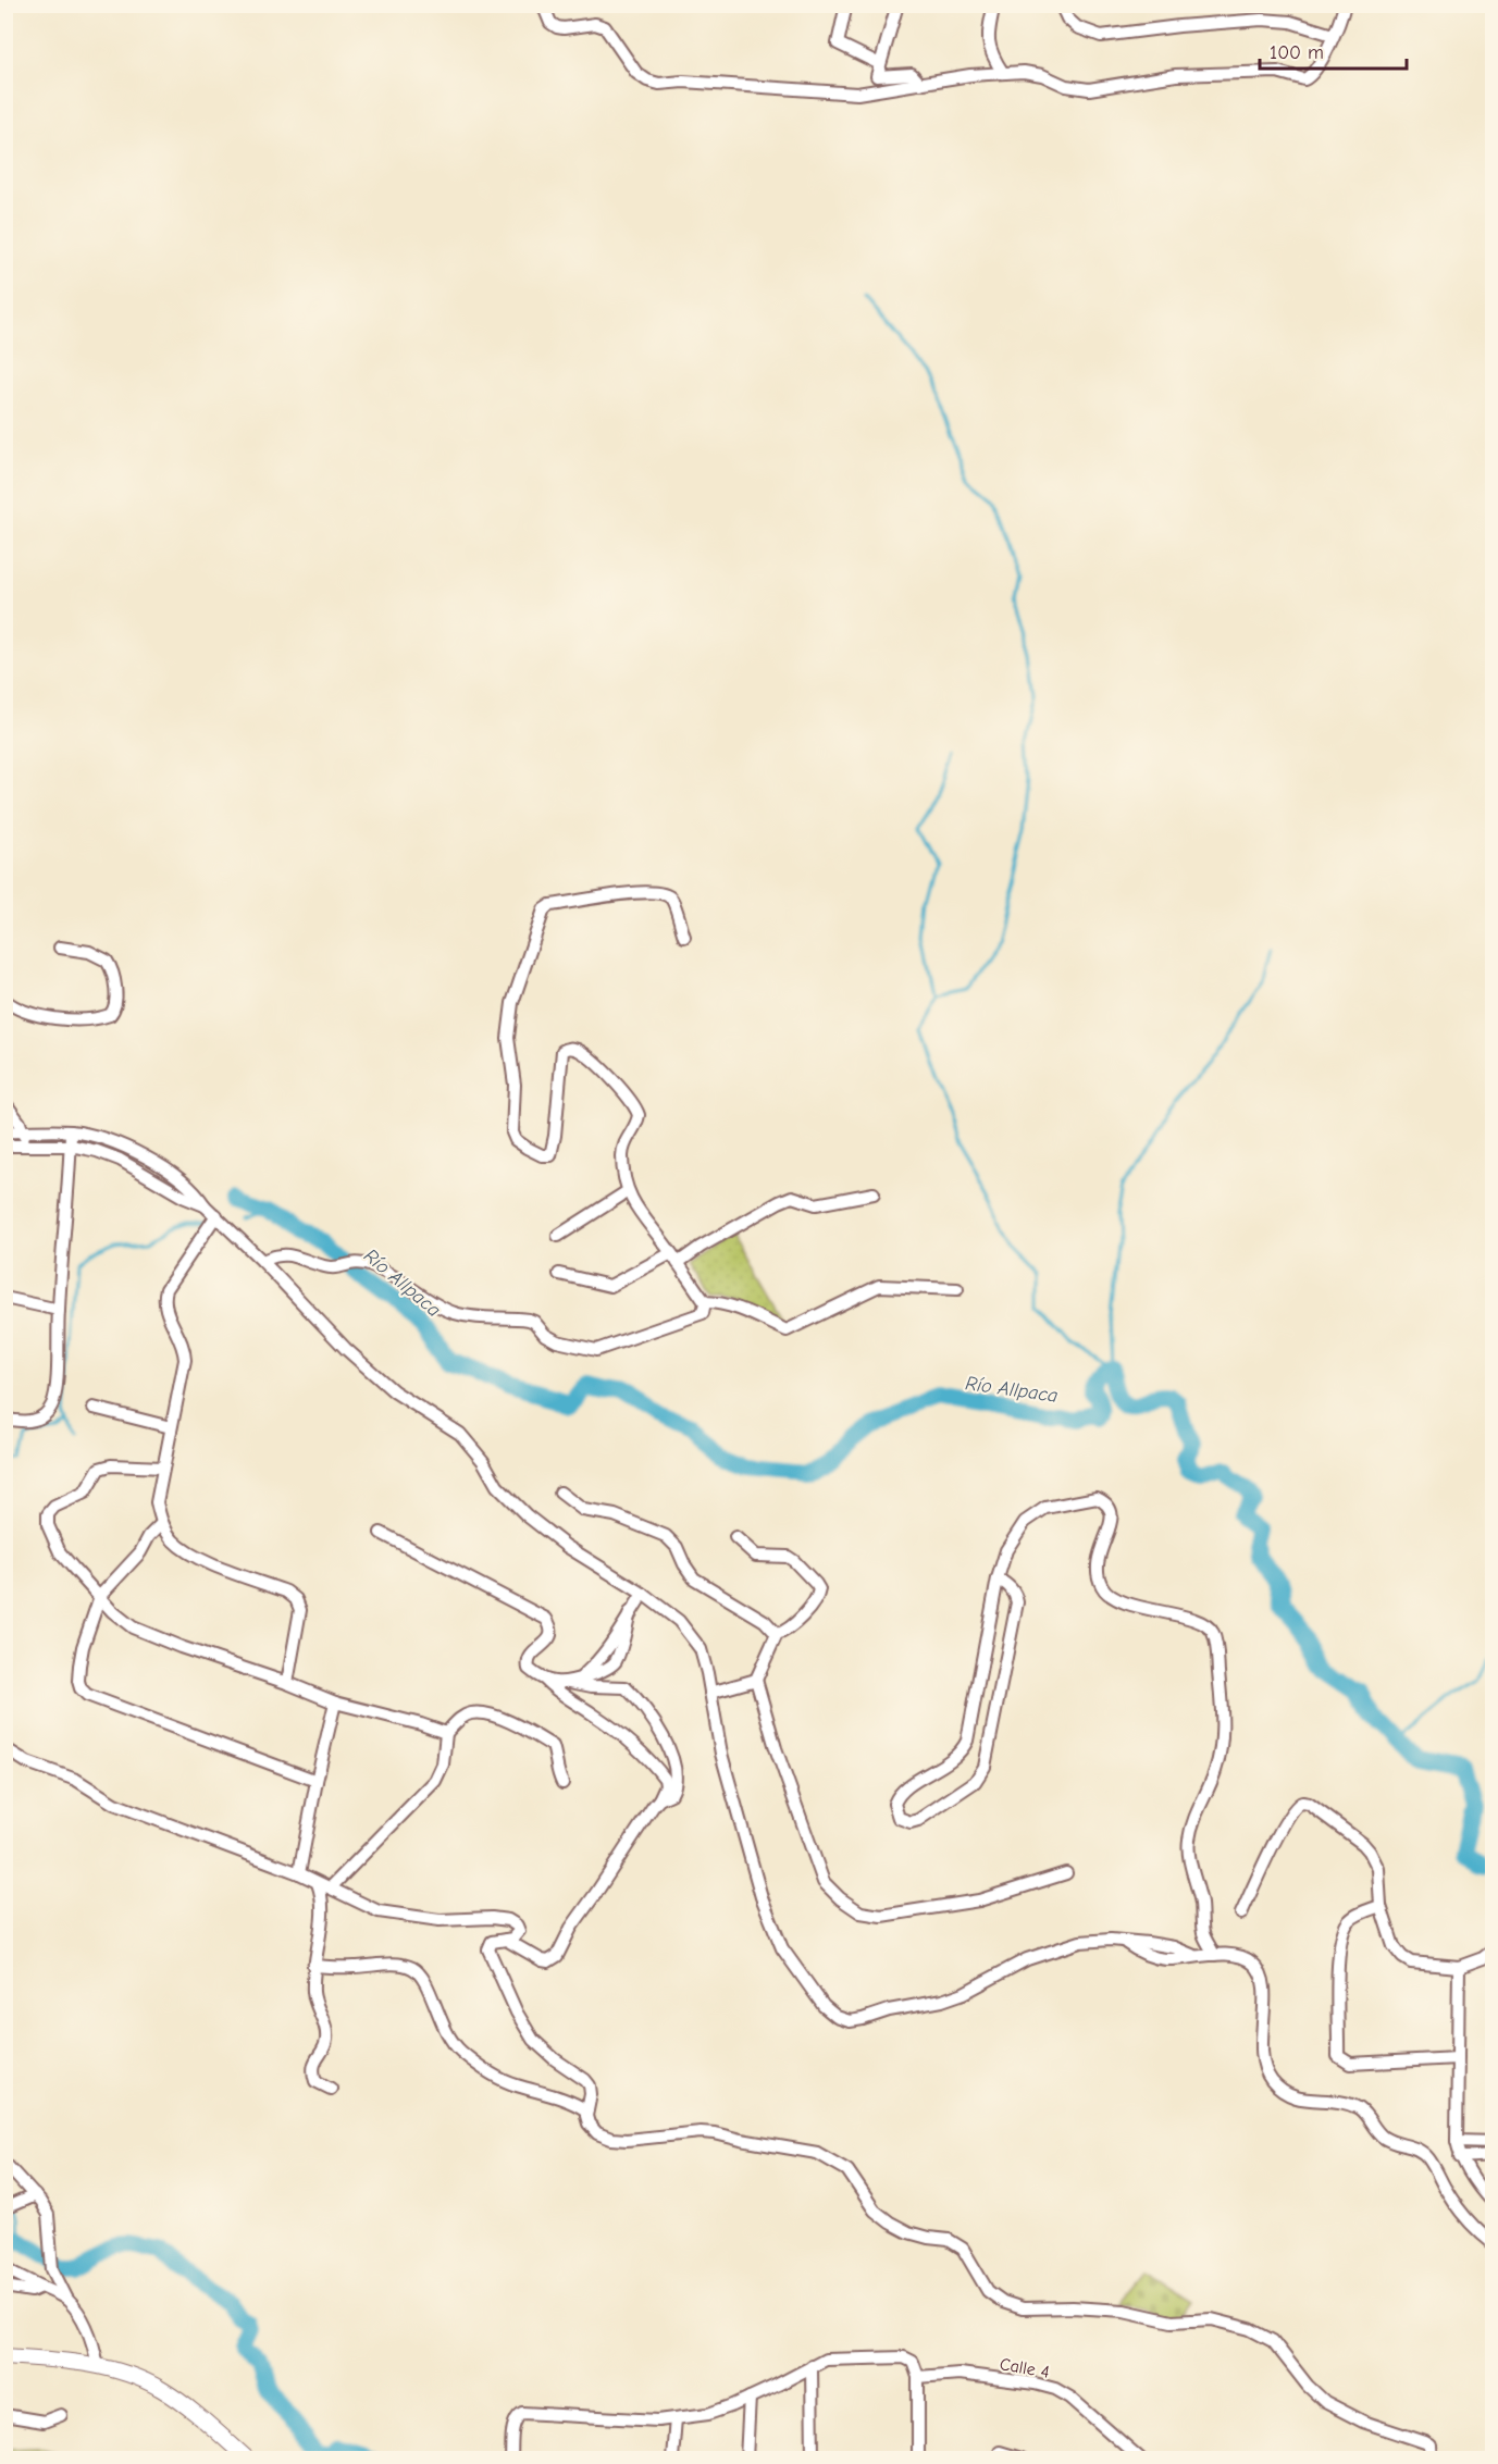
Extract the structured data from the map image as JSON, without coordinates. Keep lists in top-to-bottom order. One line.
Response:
{"streets":{"street":["Calle 4"]},"water":["Río Allpaca"],"scale_bar":"100 m"}
